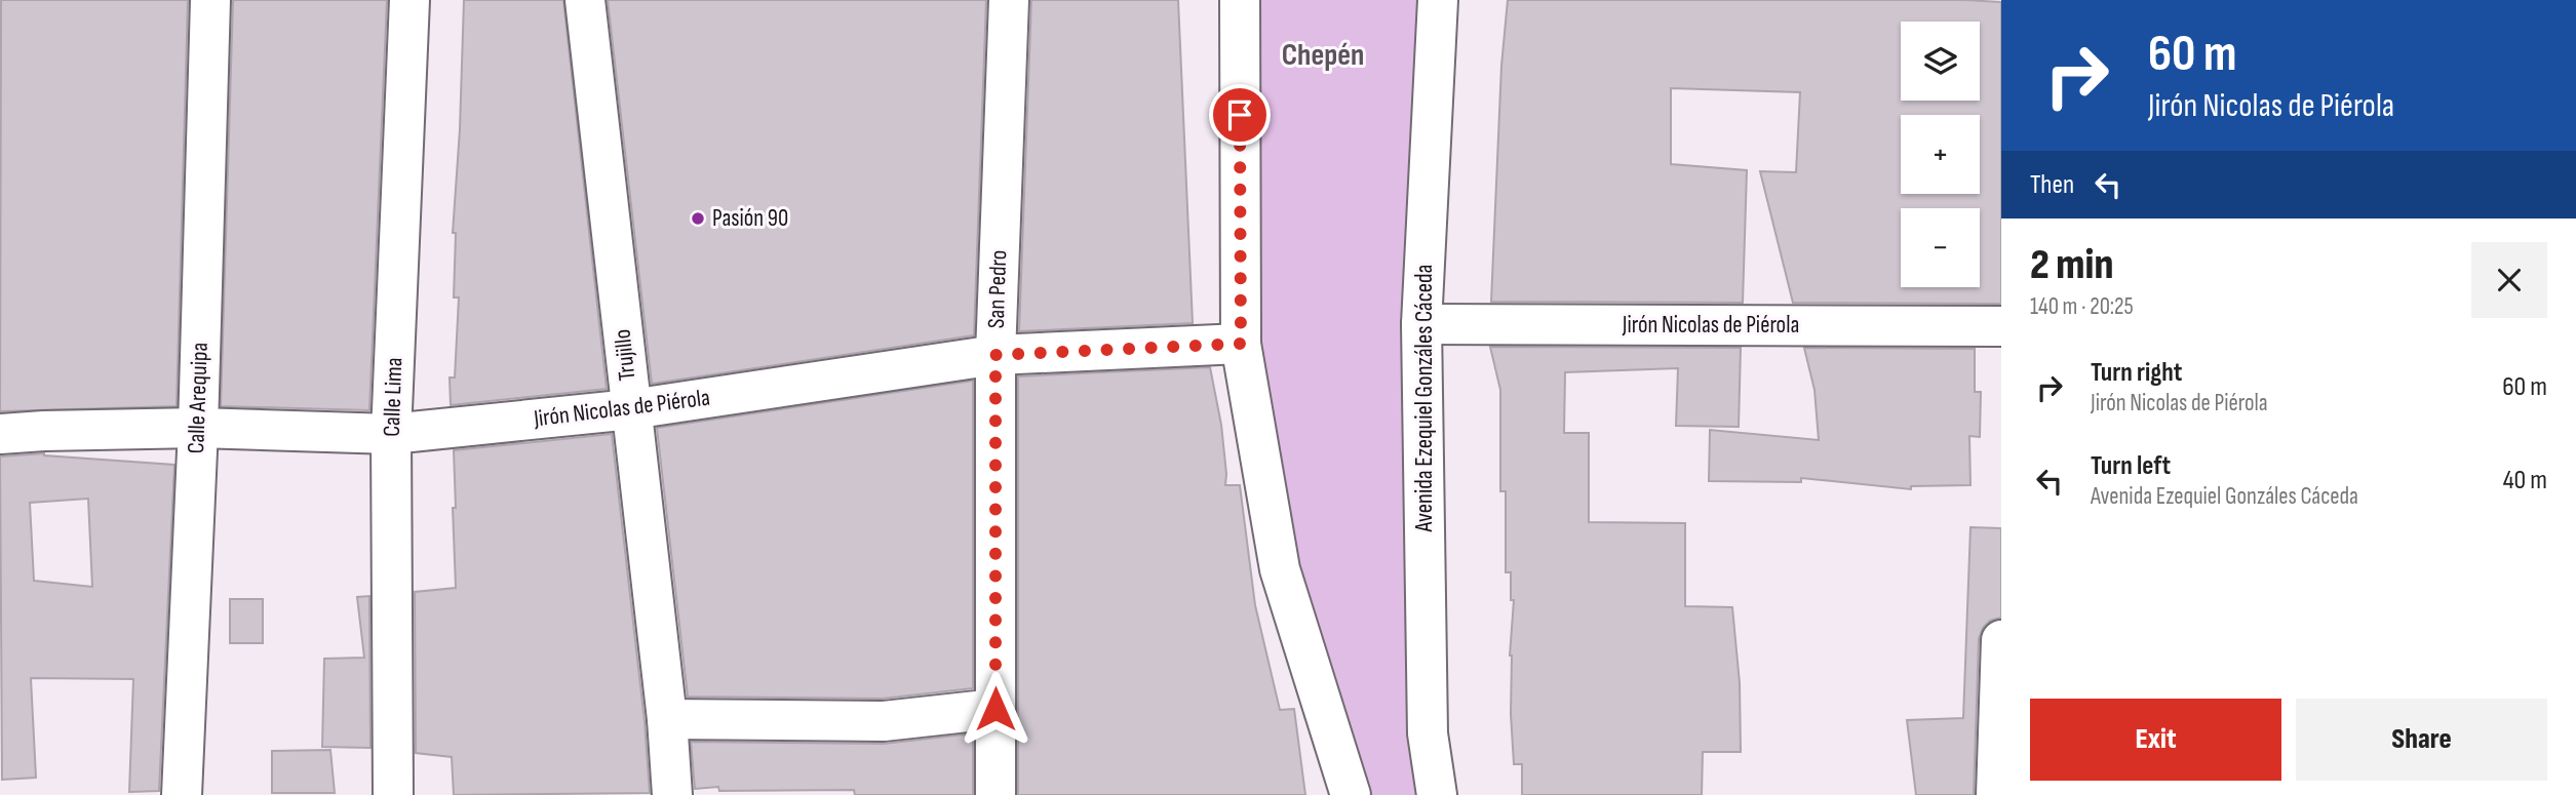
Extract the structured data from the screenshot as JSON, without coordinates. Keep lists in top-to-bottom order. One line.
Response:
{"streets":{"street":["San Pedro","Jirón Nicolas de Piérola","Trujillo","Calle Lima","Calle Arequipa","Avenida Ezequiel Gonzáles Cáceda"]},"crossings":[["San Pedro","Jirón Nicolas de Piérola"],["Jirón Nicolas de Piérola","Trujillo"],["Jirón Nicolas de Piérola","Calle Lima"],["Jirón Nicolas de Piérola","Calle Arequipa"],["Jirón Nicolas de Piérola","Avenida Ezequiel Gonzáles Cáceda"]],"districts":["Chepén"],"places":["Pasión 90"],"page":{"turn":["60 m","Jirón Nicolas de Piérola"],"map_buttons":["+","−"],"then":"Then","heading":["2 min","140 m · 20:25"],"list":[{"name":"Turn right","note":"Jirón Nicolas de Piérola","value":"60 m"},{"name":"Turn left","note":"Avenida Ezequiel Gonzáles Cáceda","value":"40 m"}],"buttons":["Exit","Share"]}}
